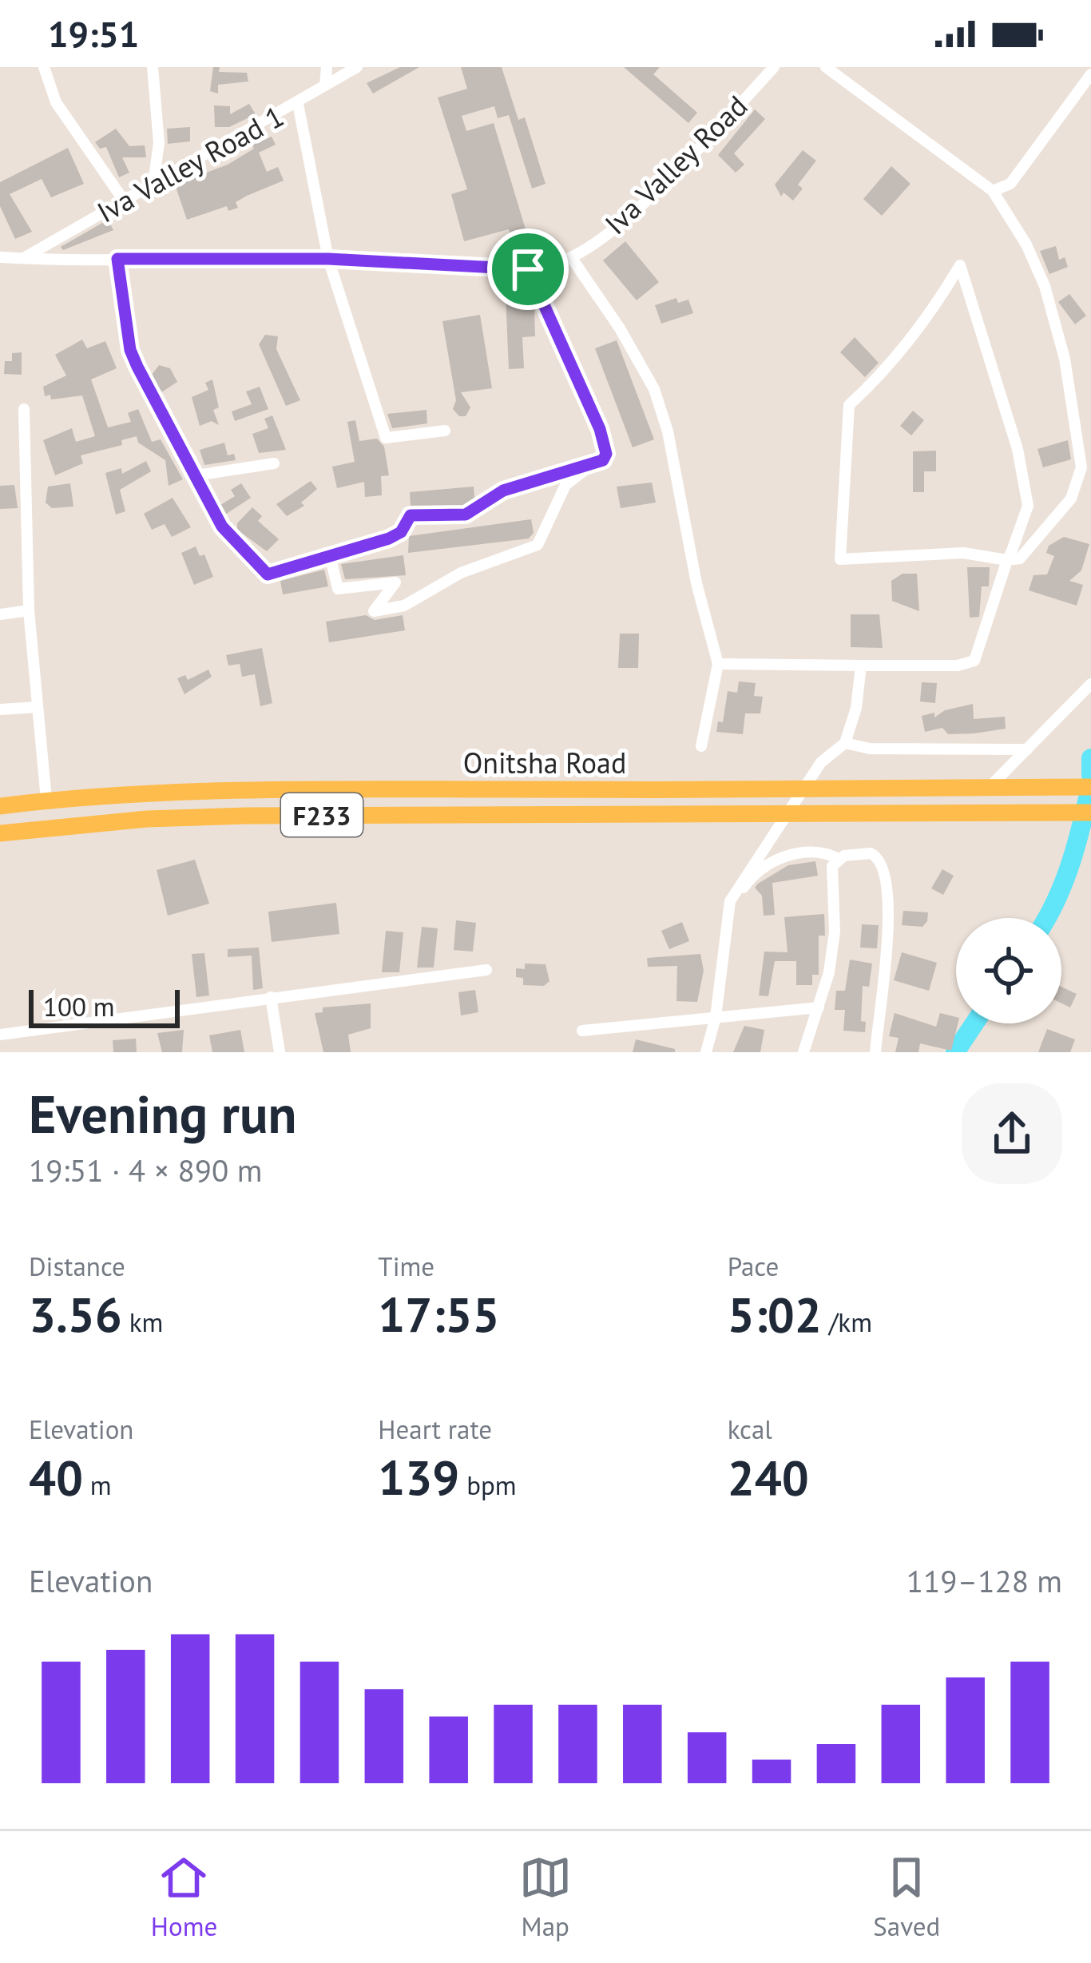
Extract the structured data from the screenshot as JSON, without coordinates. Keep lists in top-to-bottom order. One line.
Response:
{"streets":{"main road":["Onitsha Road","F233"],"street":["Iva Valley Road 1","Iva Valley Road"]},"crossings":[["Iva Valley Road 1","Iva Valley Road"]],"scale_bar":"100 m","page":{"status":"19:51","scale":"100 m","heading":["Evening run","19:51 · 4 × 890 m"],"stats":[["Distance","3.56 km"],["Time","17:55"],["Pace","5:02 /km"],["Elevation","40 m"],["Heart rate","139 bpm"],["kcal","240"]],"chart":["Elevation","119–128 m"],"tabs":["Home","Map","Saved"]}}
